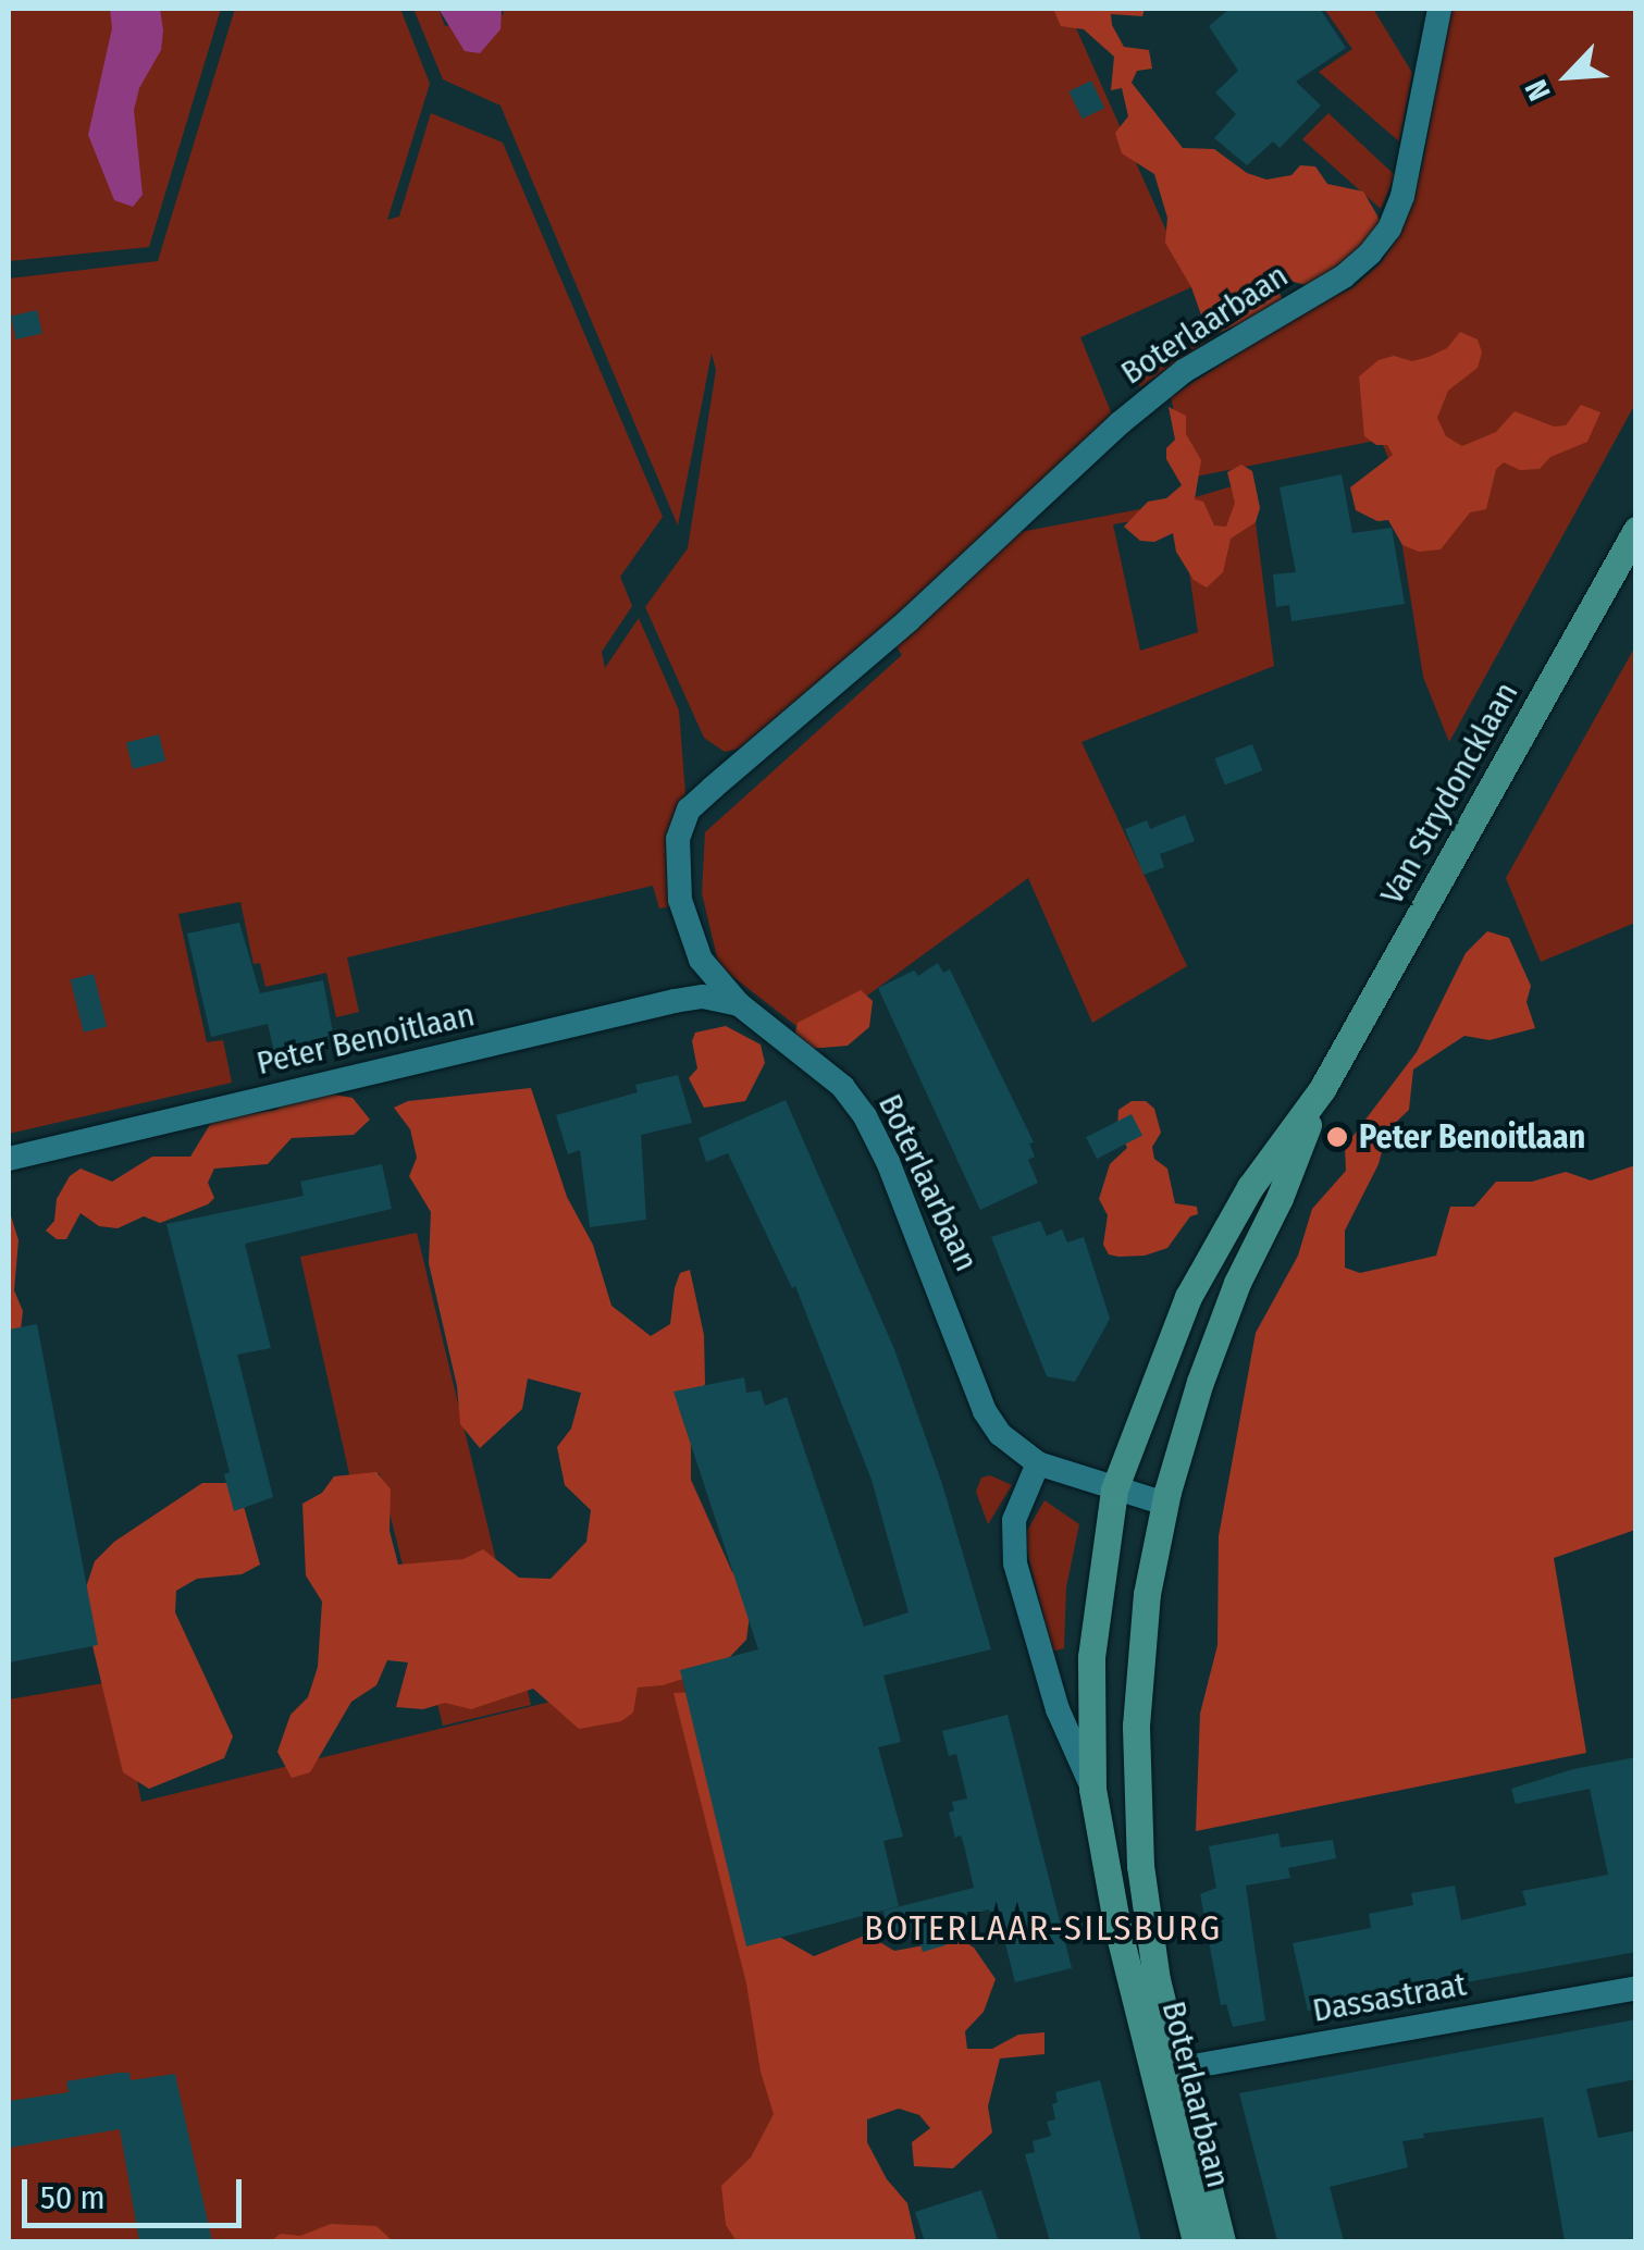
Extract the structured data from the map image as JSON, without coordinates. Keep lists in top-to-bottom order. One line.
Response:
{"streets":{"main road":["Boterlaarbaan","Van Strydoncklaan"],"street":["Peter Benoitlaan","Dassastraat"]},"crossings":[["Boterlaarbaan","Van Strydoncklaan"],["Boterlaarbaan","Peter Benoitlaan"],["Boterlaarbaan","Dassastraat"]],"districts":["BOTERLAAR-SILSBURG"],"places":["Peter Benoitlaan"],"scale_bar":"50 m","north":"bottom left"}
